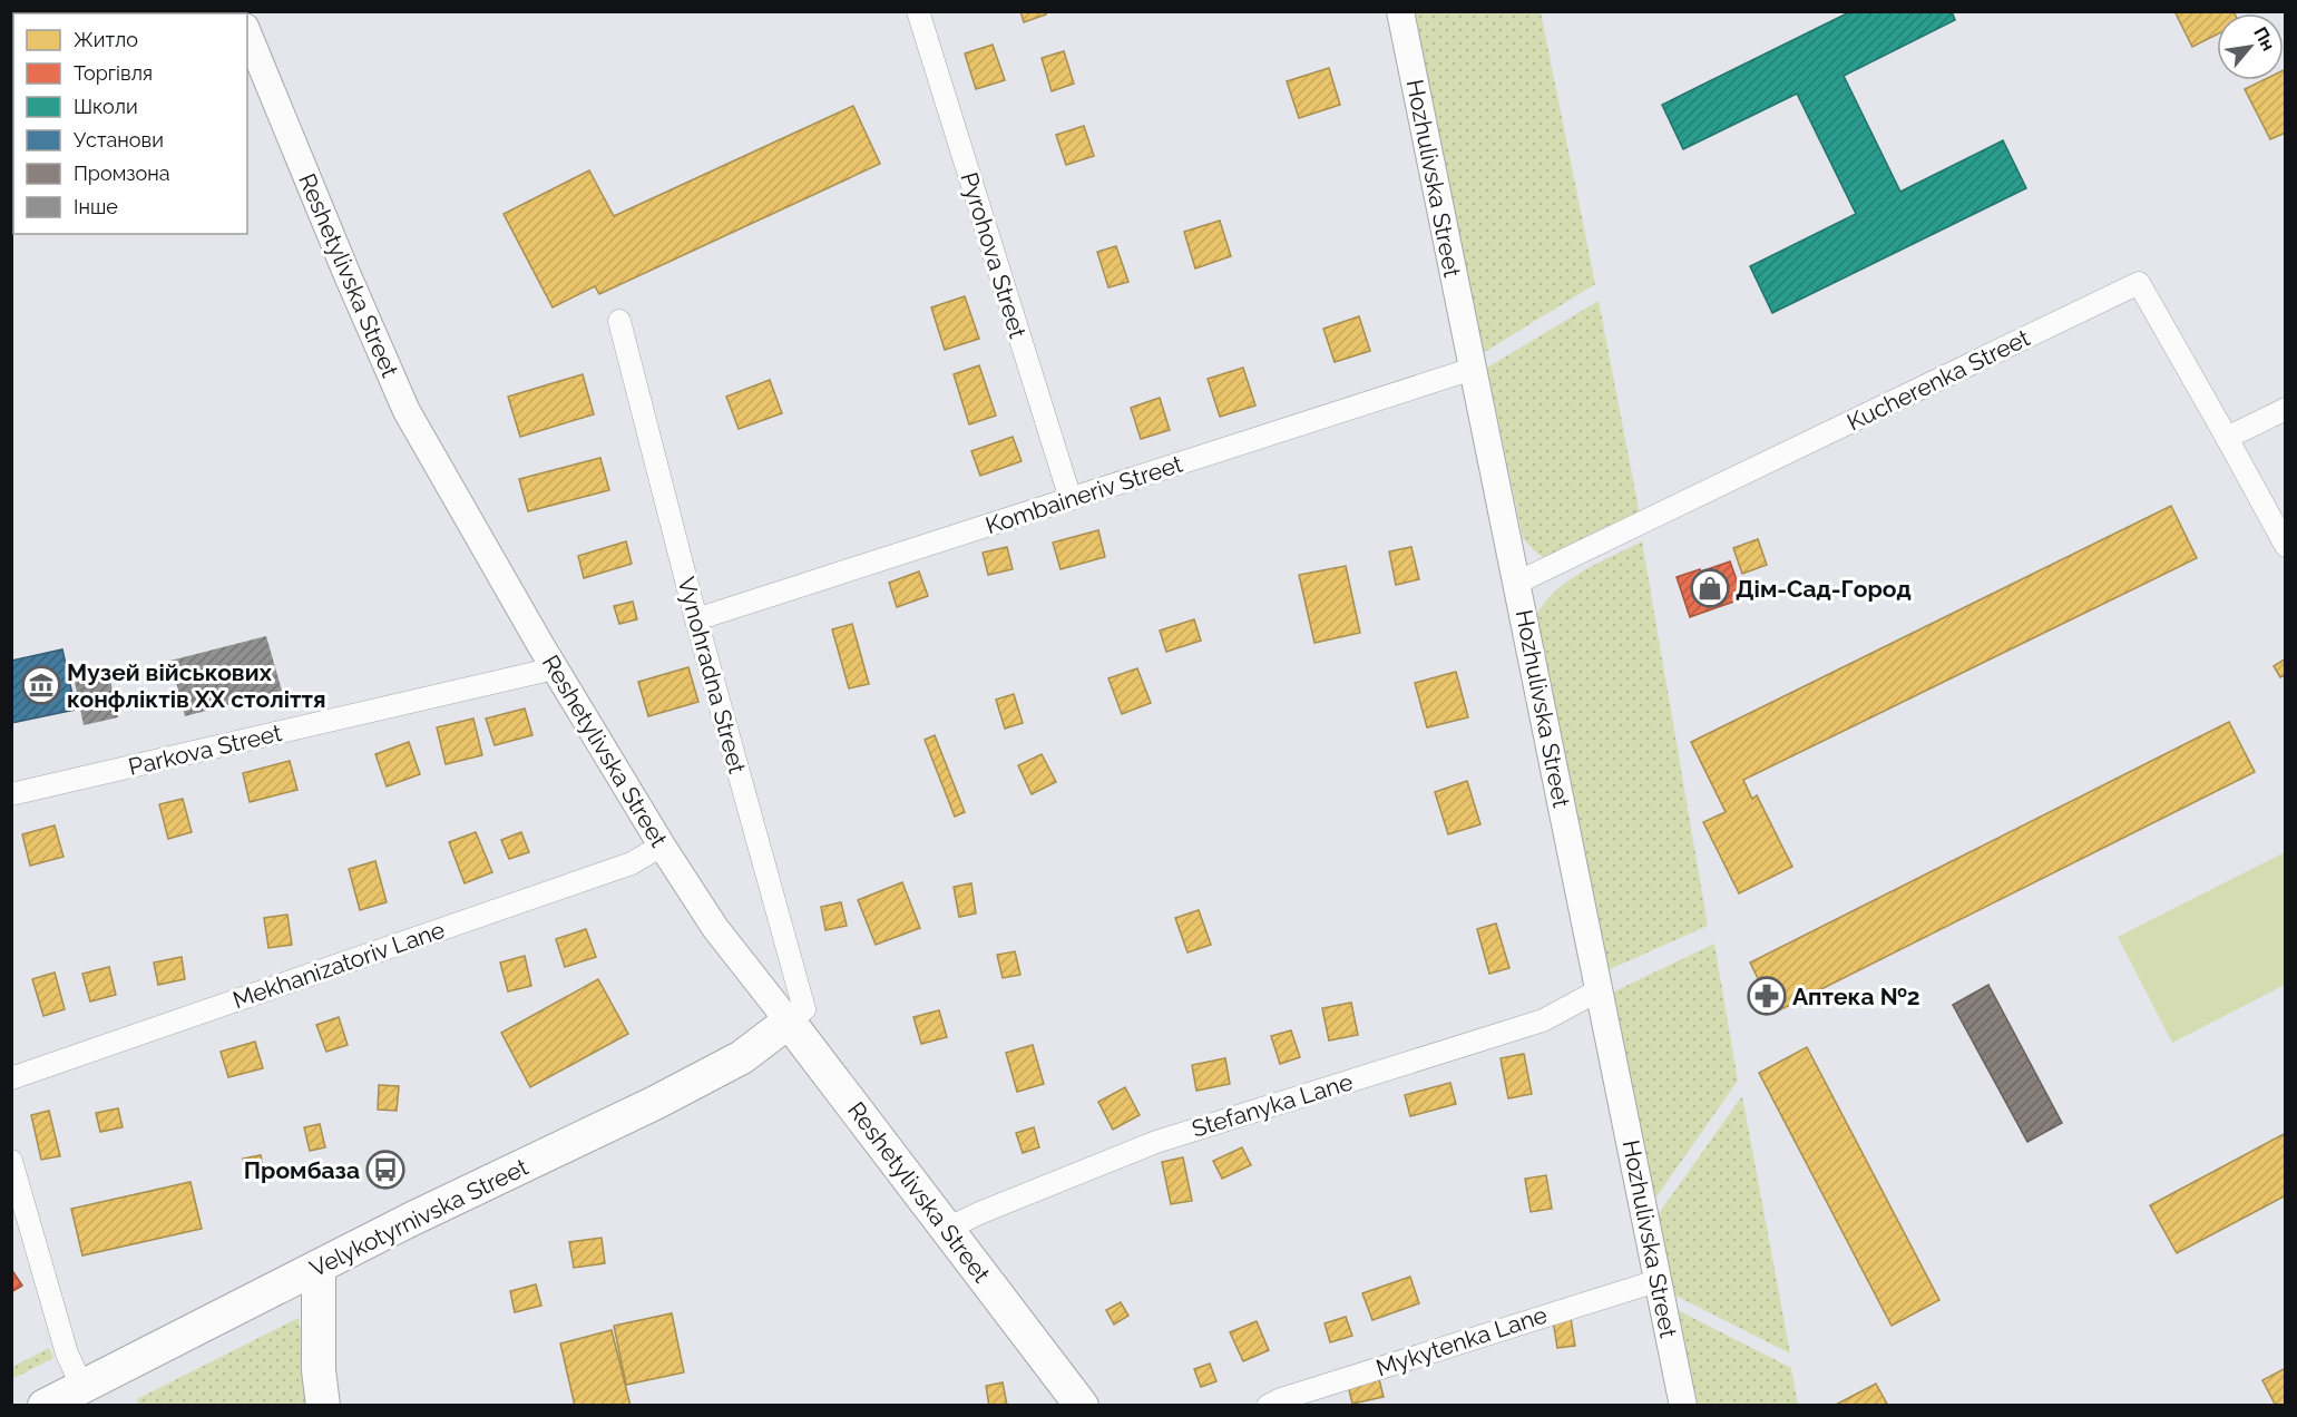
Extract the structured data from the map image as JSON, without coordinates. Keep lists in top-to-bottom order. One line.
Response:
{"streets":{"main road":["Reshetylivska Street","Velykotyrnivska Street"],"street":["Hozhulivska Street","Pyrohova Street","Kucherenka Street","Kombaineriv Street","Vynohradna Street","Parkova Street","Mekhanizatoriv Lane","Stefanyka Lane","Mykytenka Lane"]},"crossings":[["Hozhulivska Street","Kucherenka Street"],["Hozhulivska Street","Kombaineriv Street"],["Hozhulivska Street","Stefanyka Lane"],["Hozhulivska Street","Mykytenka Lane"],["Pyrohova Street","Kombaineriv Street"],["Reshetylivska Street","Vynohradna Street"],["Reshetylivska Street","Parkova Street"],["Reshetylivska Street","Mekhanizatoriv Lane"],["Reshetylivska Street","Stefanyka Lane"],["Reshetylivska Street","Velykotyrnivska Street"],["Kombaineriv Street","Vynohradna Street"],["Vynohradna Street","Velykotyrnivska Street"]],"places":{"shop":["Дім-Сад-Город"],"museum":["Музей військових конфліктів ХХ століття"],"pharmacy":["Аптека №2"],"bus stop":["Промбаза"]},"legend":["Житло","Торгівля","Школи","Установи","Промзона","Інше"],"north":"top right"}
